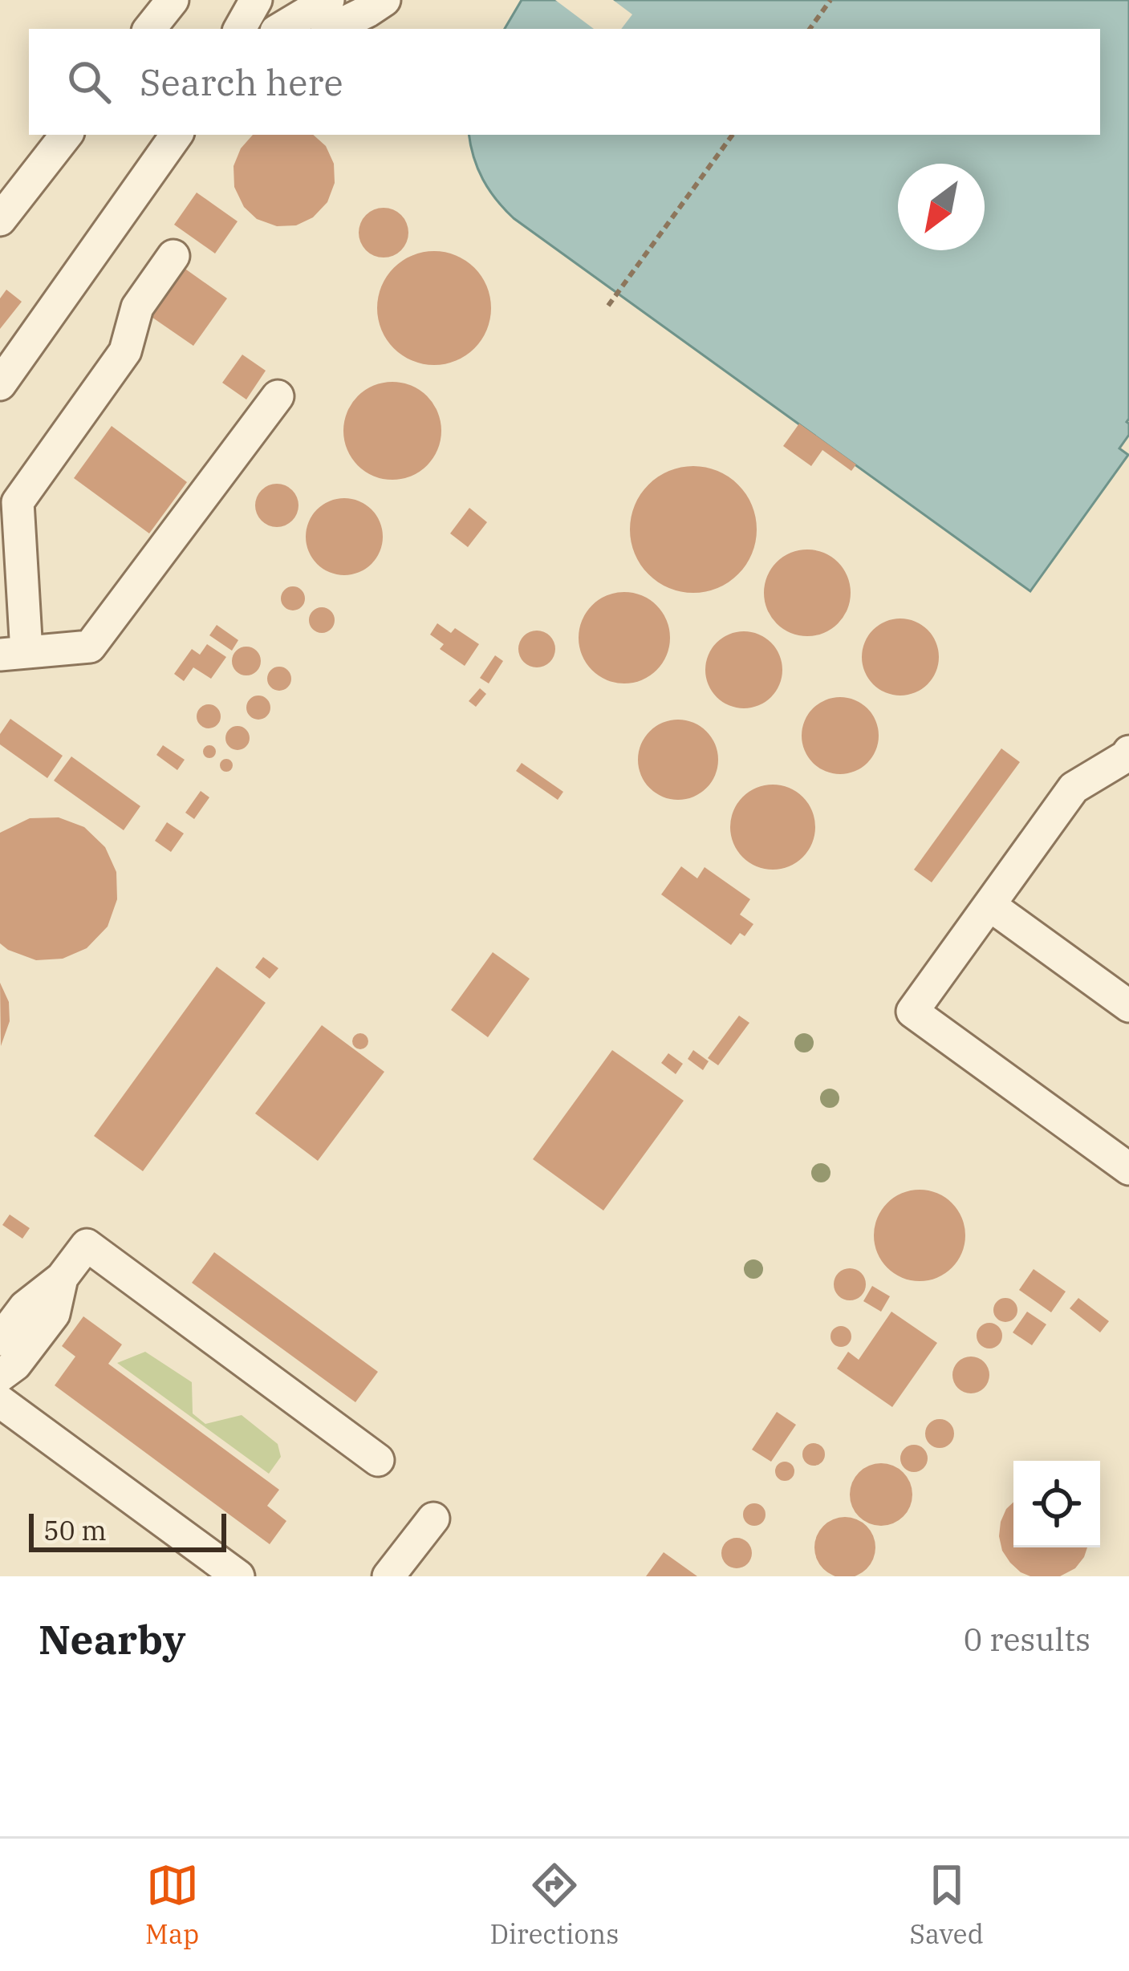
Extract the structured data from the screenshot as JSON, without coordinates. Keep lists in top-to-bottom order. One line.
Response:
{"scale_bar":"50 m","north":"bottom left","page":{"search":"Search here","scale":"50 m","heading":["Nearby","0 results"],"nav":["Map","Directions","Saved"]}}
